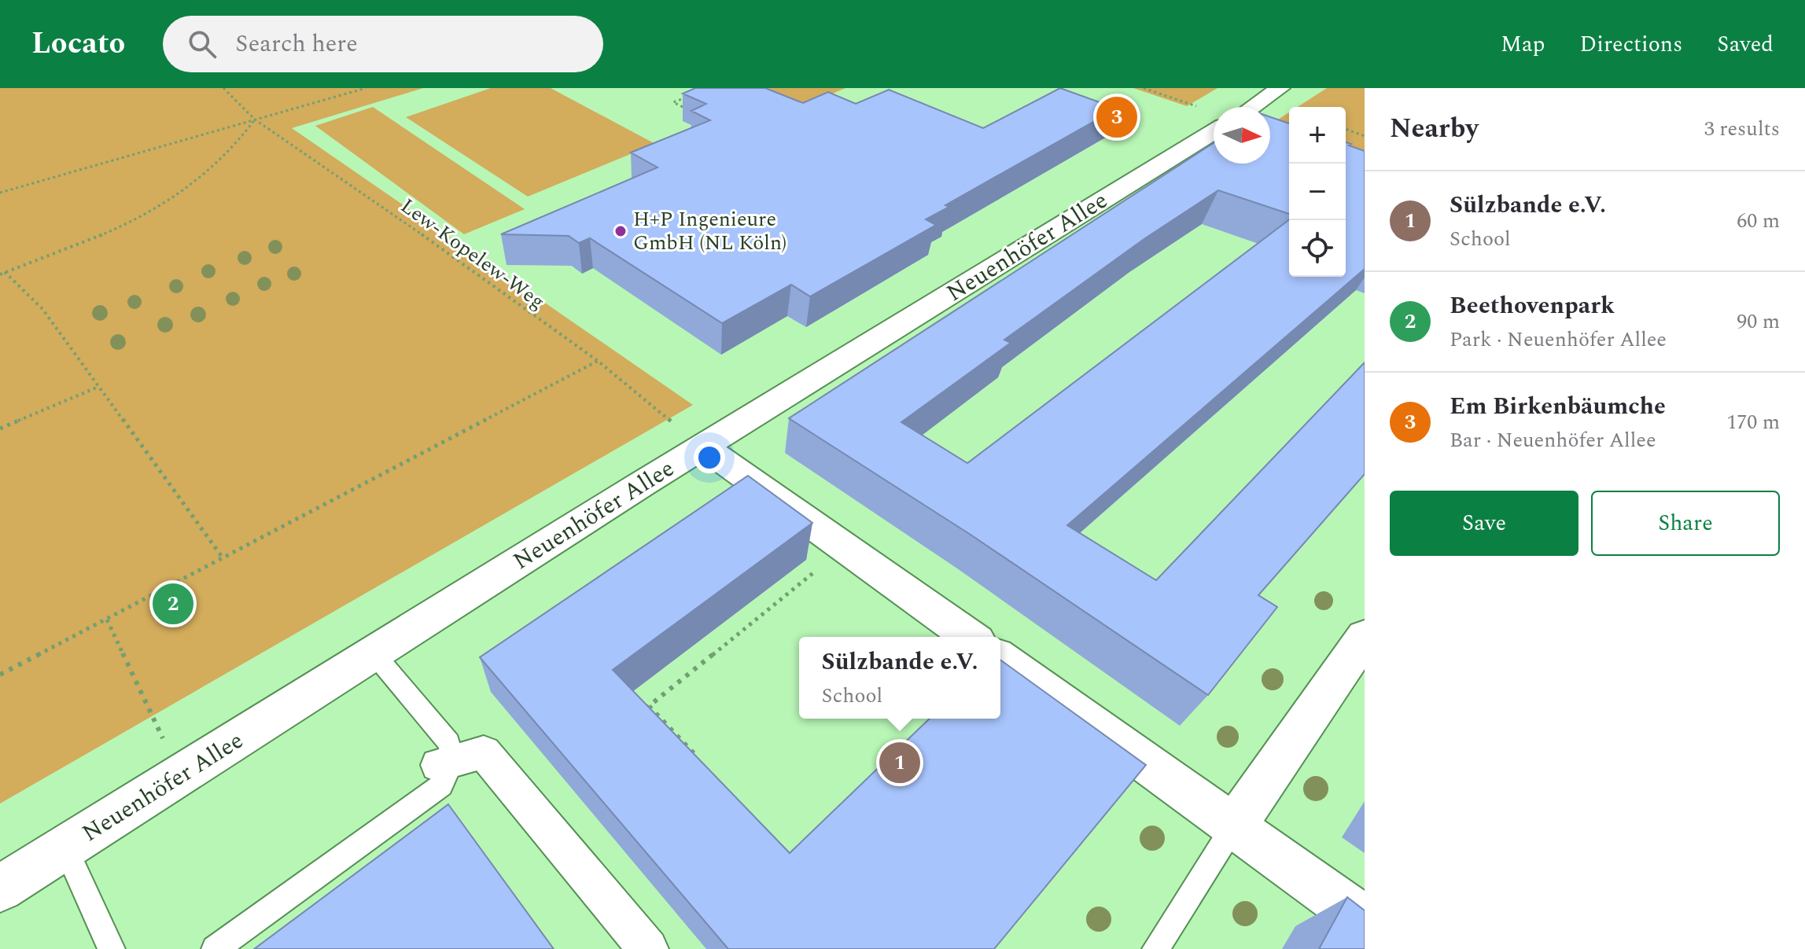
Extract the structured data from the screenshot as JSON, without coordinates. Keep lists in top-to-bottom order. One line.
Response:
{"streets":{"street":["Neuenhöfer Allee"],"path":["Lew-Kopelew-Weg"]},"crossings":[["Neuenhöfer Allee","Lew-Kopelew-Weg"]],"places":["H+P Ingenieure GmbH (NL Köln)"],"north":"right","page":{"header":"Locato","search":"Search here","nav":["Map","Directions","Saved"],"heading":["Nearby","3 results"],"pins":["3","2","1"],"map_buttons":["+","−"],"list":[{"mark":"1","name":"Sülzbande e.V.","note":"School","value":"60 m"},{"mark":"2","name":"Beethovenpark","note":"Park · Neuenhöfer Allee","value":"90 m"},{"mark":"3","name":"Em Birkenbäumche","note":"Bar · Neuenhöfer Allee","value":"170 m"}],"buttons":["Save","Share"],"popup":["Sülzbande e.V.","School"]}}
